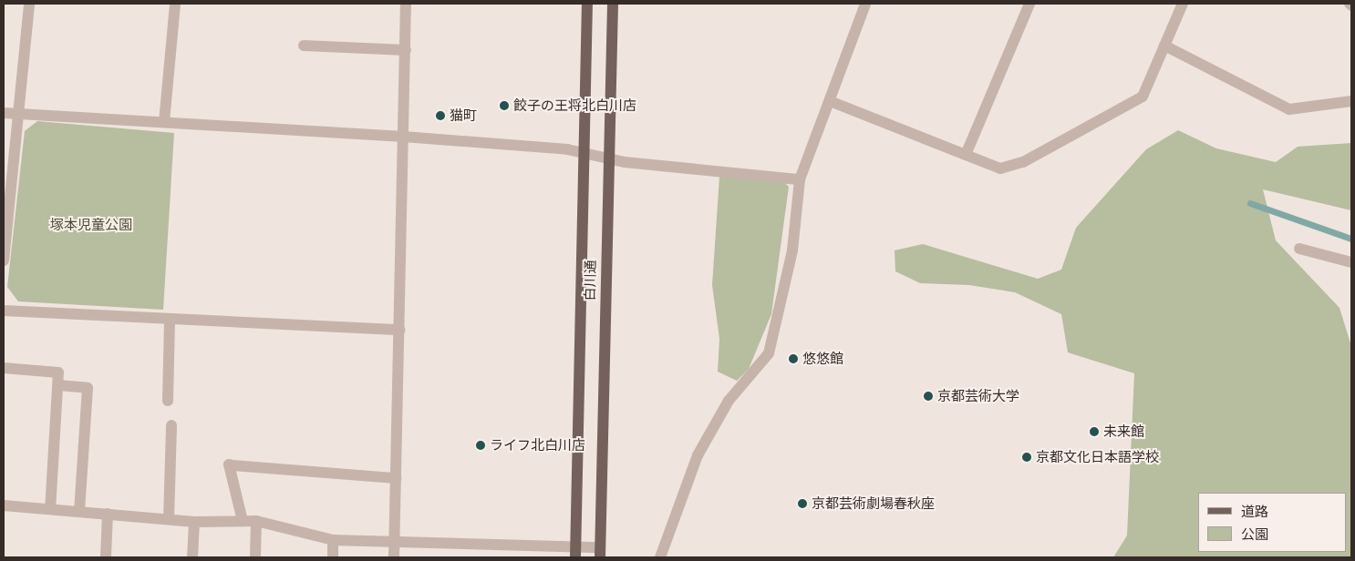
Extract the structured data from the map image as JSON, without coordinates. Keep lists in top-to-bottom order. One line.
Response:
{"streets":{"main road":["白川通"]},"parks":["塚本児童公園"],"places":["餃子の王将北白川店","猫町","悠悠館","京都芸術大学","未来館","ライフ北白川店","京都文化日本語学校","京都芸術劇場春秋座"],"legend":["道路","公園"]}
